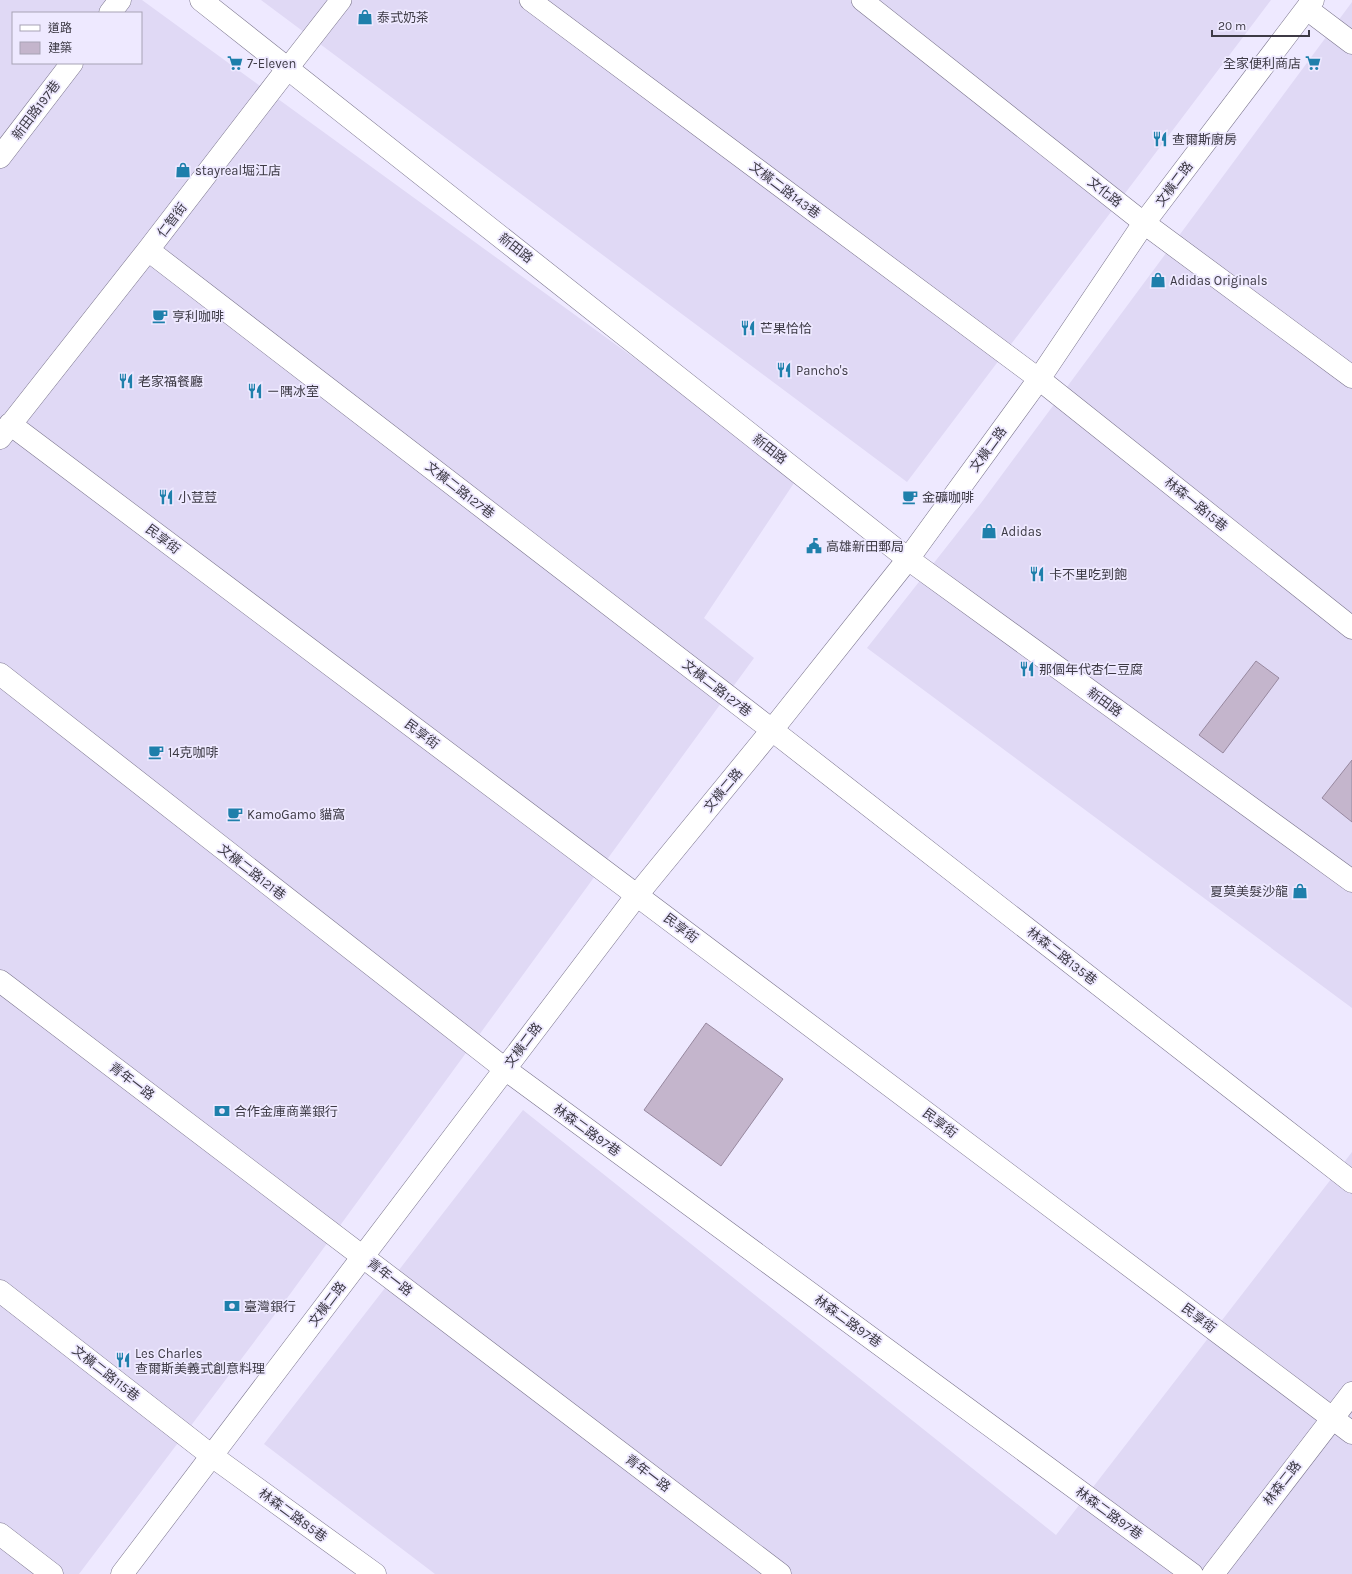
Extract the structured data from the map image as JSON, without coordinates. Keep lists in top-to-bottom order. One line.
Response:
{"streets":{"street":["新田路197巷","文橫二路","文橫二路143巷","文化路","仁智街","新田路","文橫二路127巷","林森一路15巷","民享街","文橫二路121巷","林森二路135巷","青年一路","林森二路97巷","文橫二路115巷","林森二路","林森二路85巷"]},"crossings":[["文橫二路","文橫二路143巷"],["文橫二路","文化路"],["文橫二路","新田路"],["文橫二路","文橫二路127巷"],["文橫二路","林森一路15巷"],["文橫二路","民享街"],["文橫二路","文橫二路121巷"],["文橫二路","林森二路135巷"],["文橫二路","青年一路"],["文橫二路","林森二路97巷"],["文橫二路","文橫二路115巷"],["文橫二路","林森二路85巷"],["文橫二路143巷","林森一路15巷"],["仁智街","新田路"],["仁智街","文橫二路127巷"],["仁智街","民享街"],["文橫二路127巷","林森二路135巷"],["民享街","林森二路"],["文橫二路121巷","林森二路97巷"],["文橫二路115巷","林森二路85巷"]],"places":{"shop":["泰式奶茶","stayreal堀江店","Adidas Originals","Adidas","夏莫美髮沙龍"],"supermarket":["7-Eleven","全家便利商店"],"restaurant":["查爾斯廚房","芒果恰恰","Pancho's","老家福餐廳","ㄧ隅冰室","小荳荳","卡不里吃到飽","那個年代杏仁豆腐","Les Charles 查爾斯美義式創意料理"],"cafe":["亨利咖啡","金礦咖啡","14克咖啡","KamoGamo 貓窩"],"public building":["高雄新田郵局"],"bank":["合作金庫商業銀行","臺灣銀行"]},"legend":["道路","建築"],"scale_bar":"20 m"}
